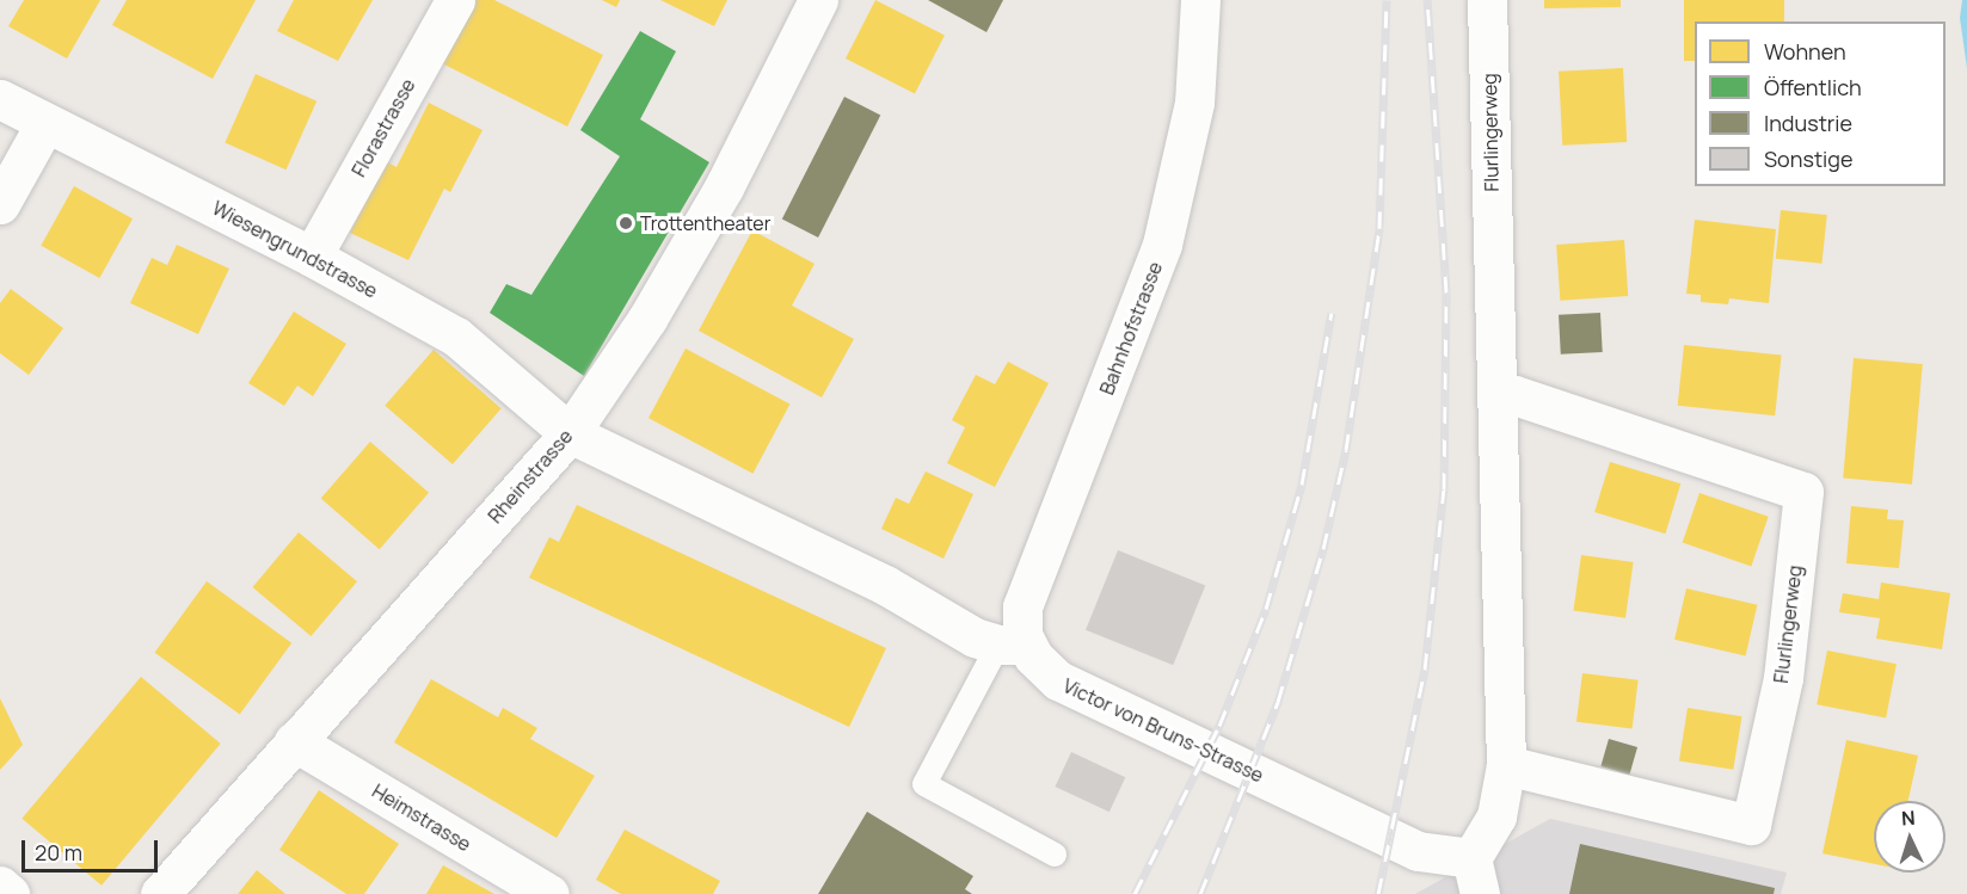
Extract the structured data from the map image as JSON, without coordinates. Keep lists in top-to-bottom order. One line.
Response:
{"streets":{"street":["Florastrasse","Flurlingerweg","Wiesengrundstrasse","Bahnhofstrasse","Rheinstrasse","Victor von Bruns-Strasse","Heimstrasse"]},"crossings":[["Florastrasse","Wiesengrundstrasse"],["Flurlingerweg","Victor von Bruns-Strasse"],["Wiesengrundstrasse","Rheinstrasse"],["Bahnhofstrasse","Victor von Bruns-Strasse"],["Rheinstrasse","Heimstrasse"]],"places":["Trottentheater"],"legend":["Wohnen","Öffentlich","Industrie","Sonstige"],"scale_bar":"20 m","north":"top"}
